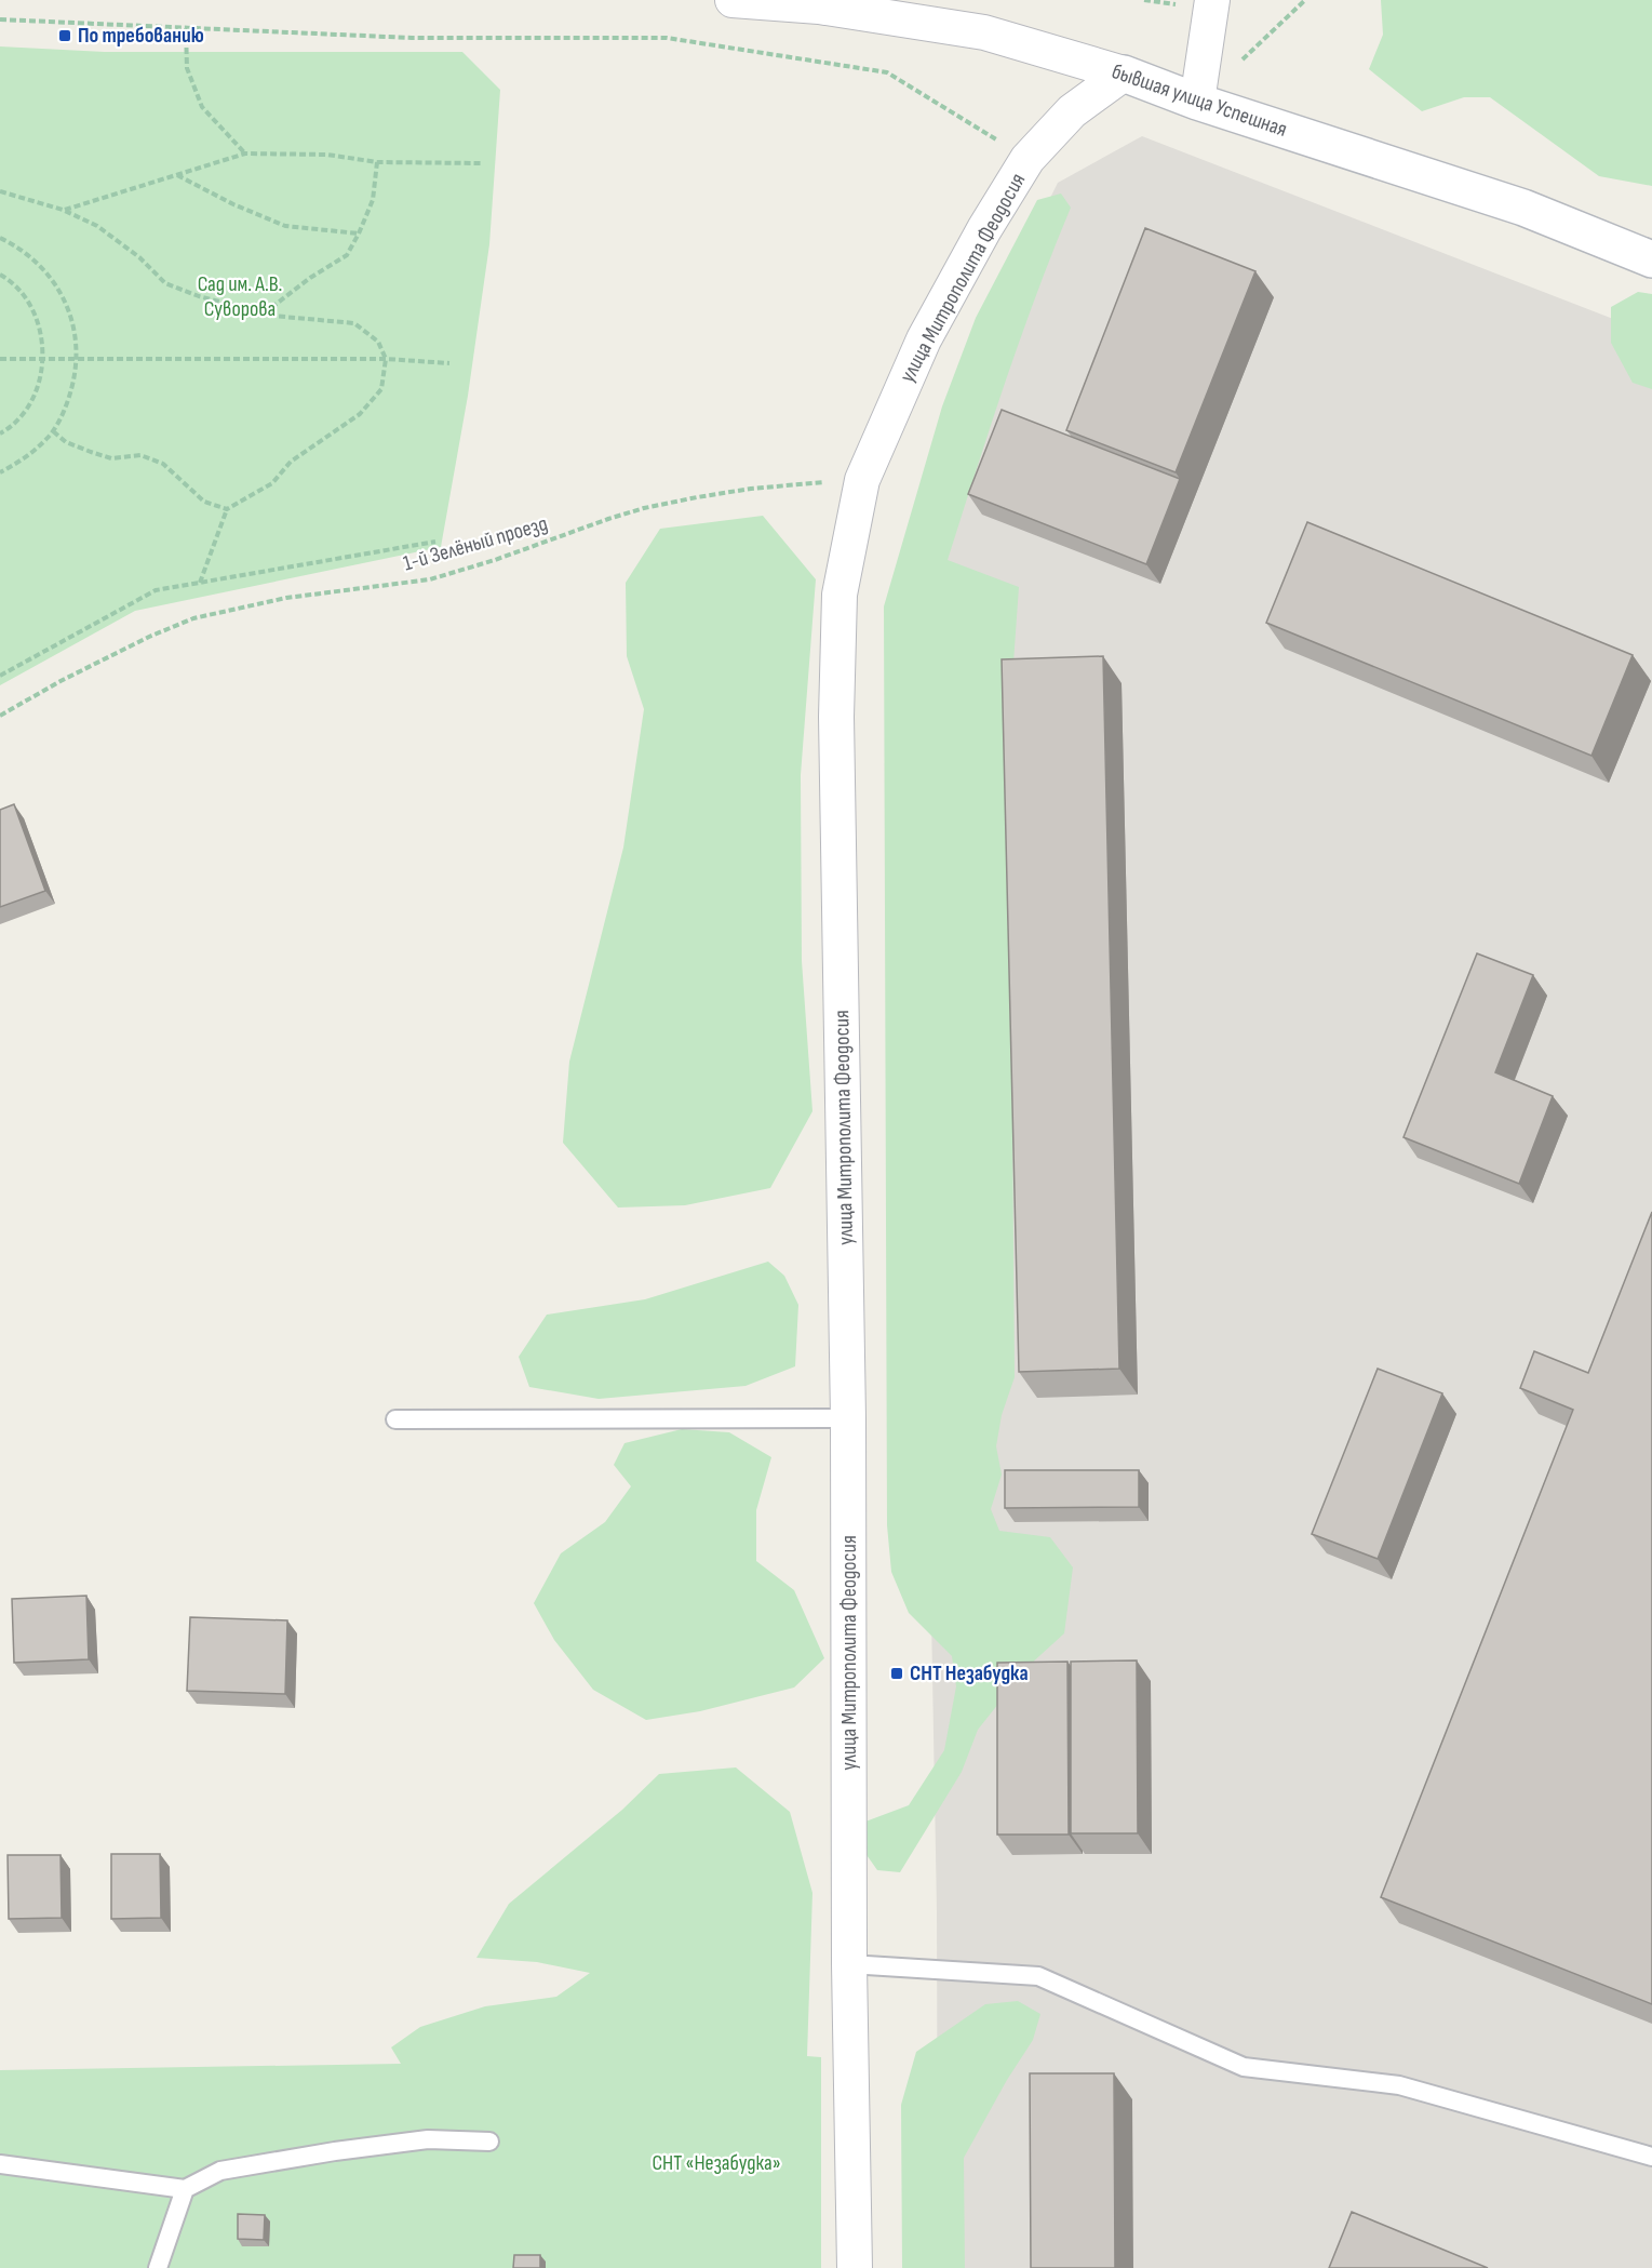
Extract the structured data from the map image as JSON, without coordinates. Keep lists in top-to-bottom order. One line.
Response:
{"streets":{"street":["бывшая улица Успешная","улица Митрополита Феодосия"],"path":["1-й Зелёный проезд"]},"crossings":[["бывшая улица Успешная","улица Митрополита Феодосия"],["улица Митрополита Феодосия","1-й Зелёный проезд"]],"parks":["Сад им. А.В. Суворова","СНТ «Незабудка»"],"places":{"transit":["По требованию","СНТ Незабудка"]}}
